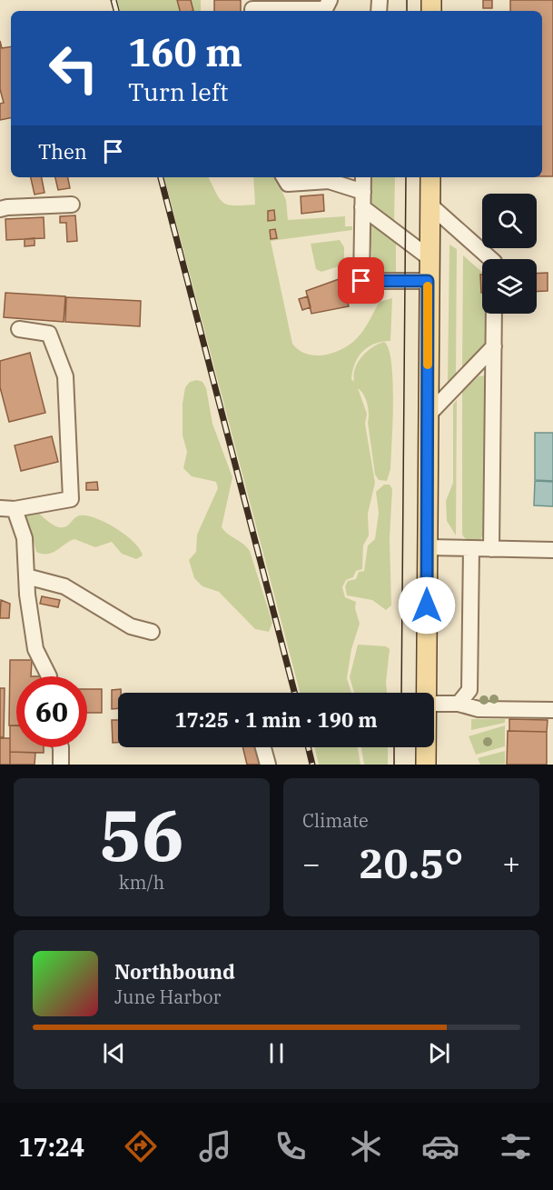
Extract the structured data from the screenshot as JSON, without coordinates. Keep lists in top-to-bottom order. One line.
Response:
{"page":{"turn":["160 m","Turn left"],"then":"Then","limit":"60","trip":"17:25 · 1 min · 190 m","tile":[["56","km/h"],"Climate"],"heat":["−","20.5°","+"],"song":["Northbound","June Harbor"],"tabs":"17:24"}}
